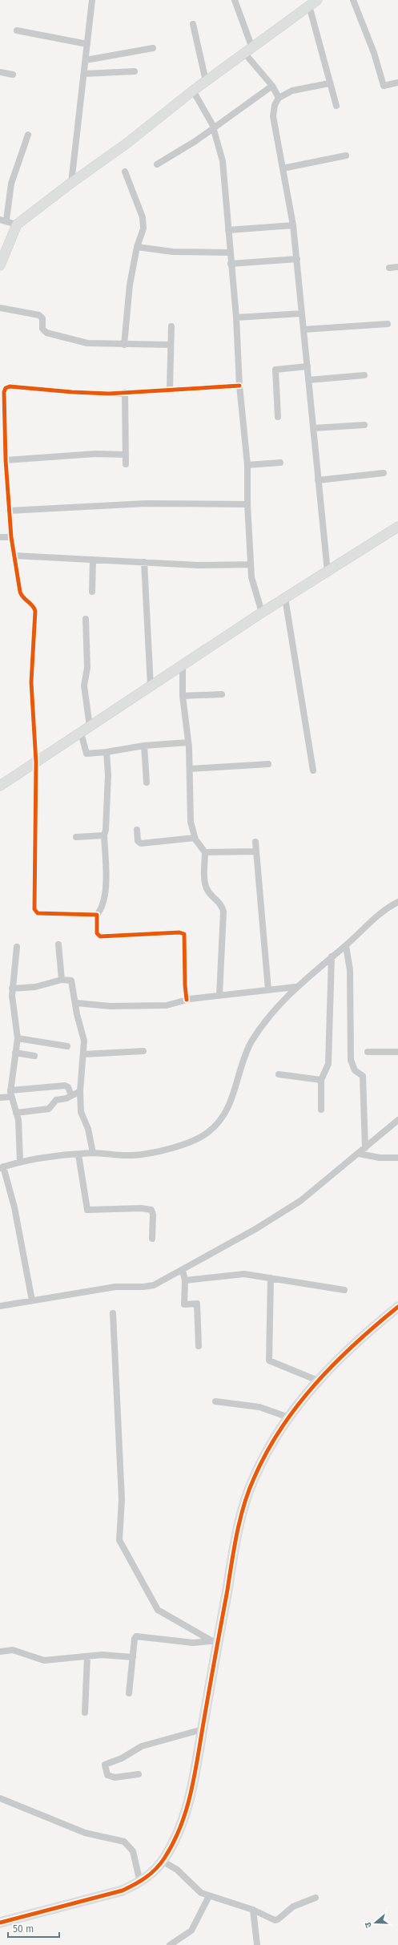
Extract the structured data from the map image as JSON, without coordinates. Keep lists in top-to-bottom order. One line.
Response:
{"scale_bar":"50 m","north":"left"}
